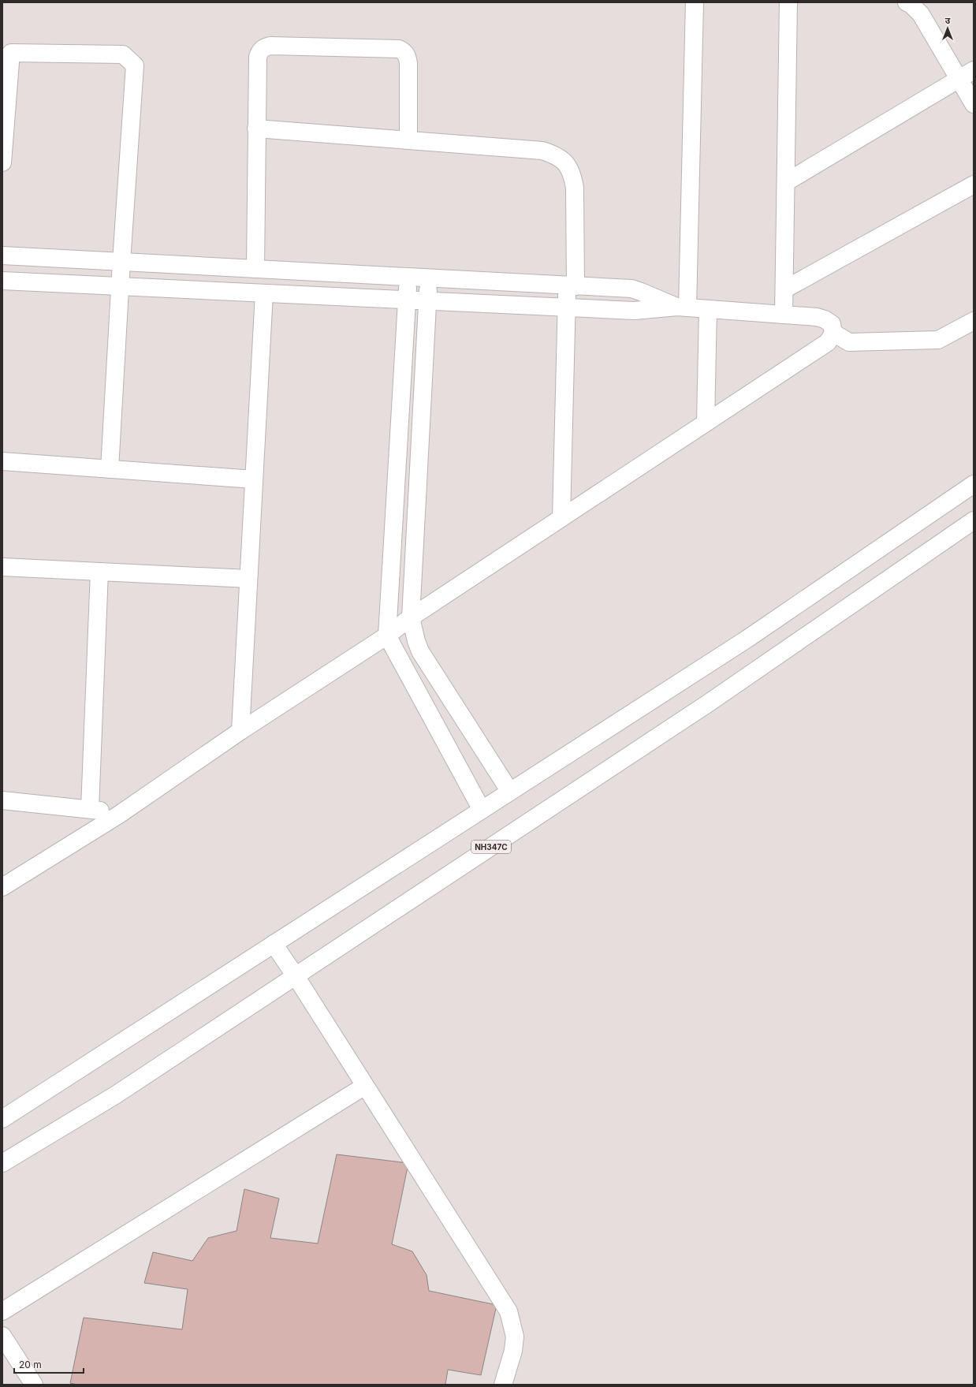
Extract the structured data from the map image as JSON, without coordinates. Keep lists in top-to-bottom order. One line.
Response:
{"streets":{"main road":["NH347C"]},"scale_bar":"20 m","north":"top"}
